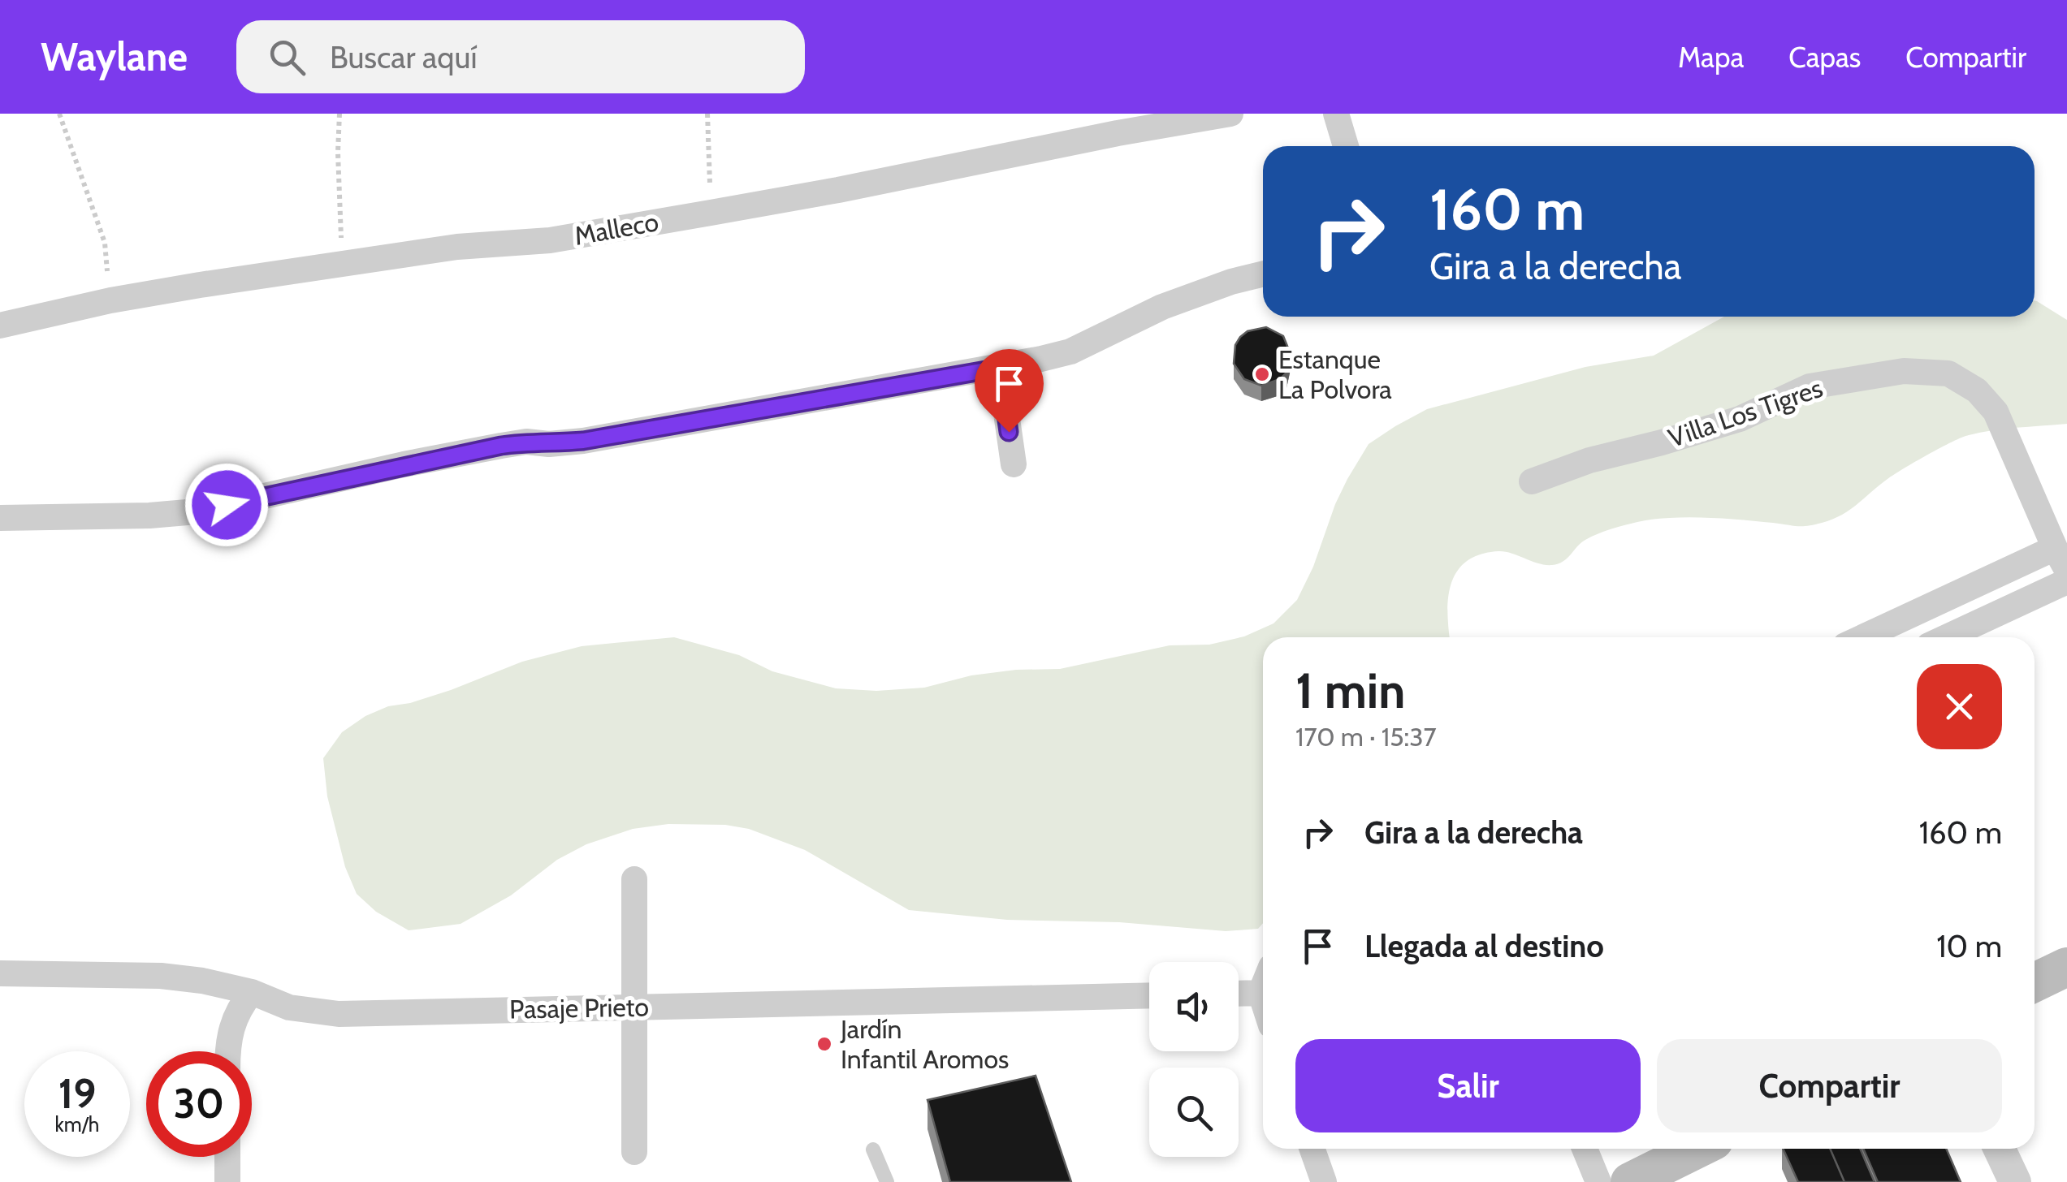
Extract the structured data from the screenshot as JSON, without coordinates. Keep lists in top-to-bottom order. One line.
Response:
{"streets":{"street":["Malleco","Villa Los Tigres","Pasaje Prieto"]},"places":["Estanque La Polvora","Jardín Infantil Aromos"],"page":{"header":"Waylane","search":"Buscar aquí","nav":["Mapa","Capas","Compartir"],"turn":["160 m","Gira a la derecha"],"heading":["1 min","170 m · 15:37"],"list":[{"name":"Gira a la derecha","value":"160 m"},{"name":"Llegada al destino","value":"10 m"}],"buttons":["Salir","Compartir"],"speed":"19 km/h","limit":"30"}}
